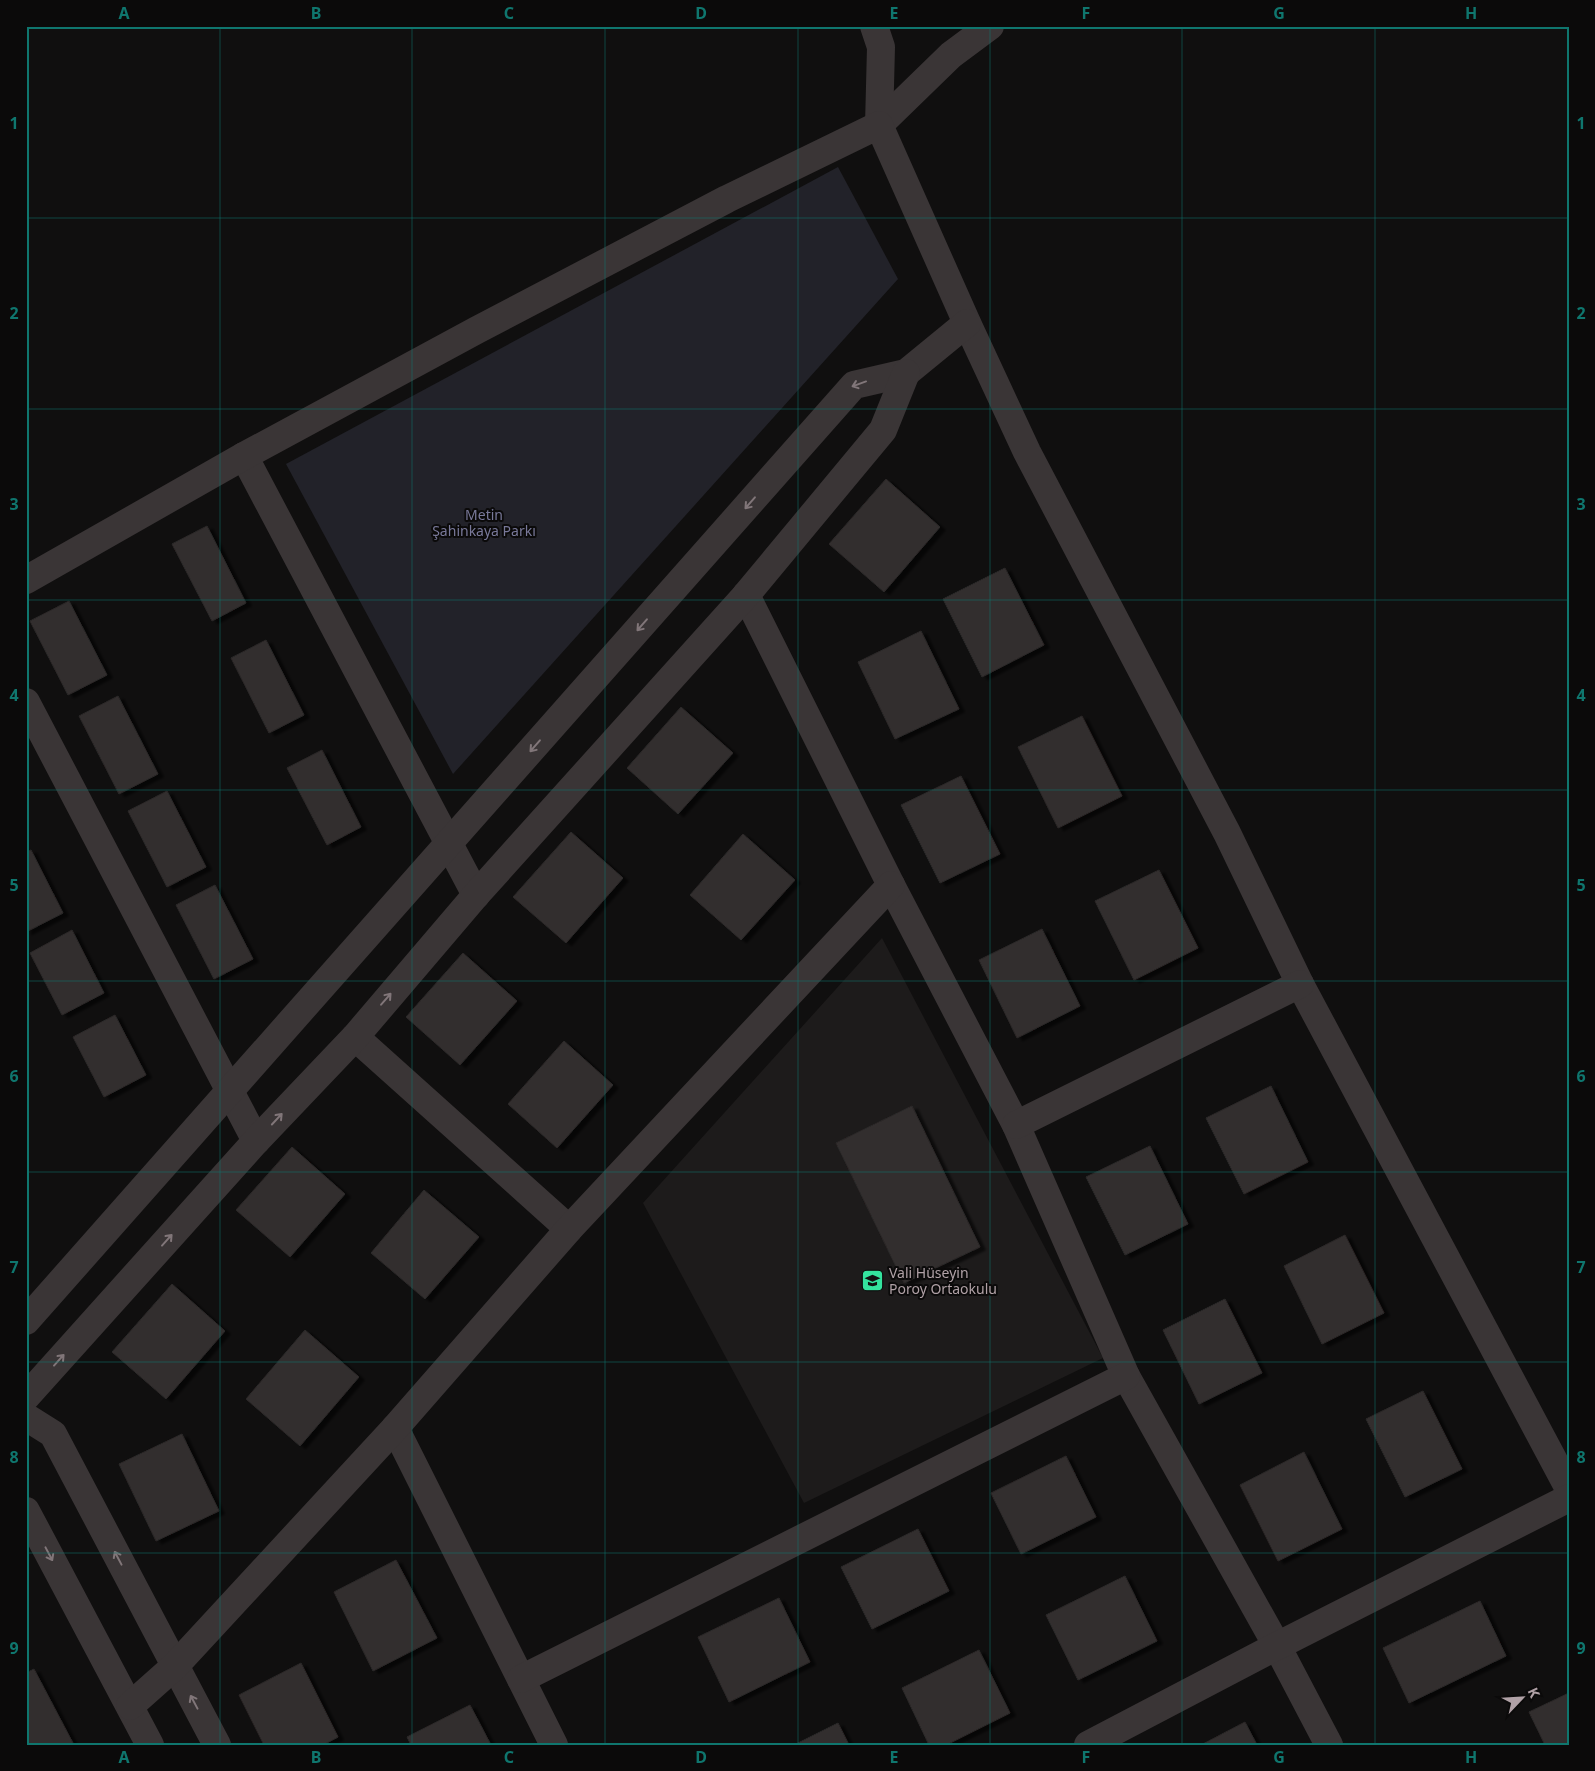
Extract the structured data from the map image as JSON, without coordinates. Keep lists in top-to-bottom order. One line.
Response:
{"parks":["Metin Şahinkaya Parkı"],"places":{"school or university":["Vali Hüseyin Poroy Ortaokulu"]},"north":"top right","grid":{"columns":["A","B","C","D","E","F","G","H"],"rows":["1","2","3","4","5","6","7","8","9"]}}
